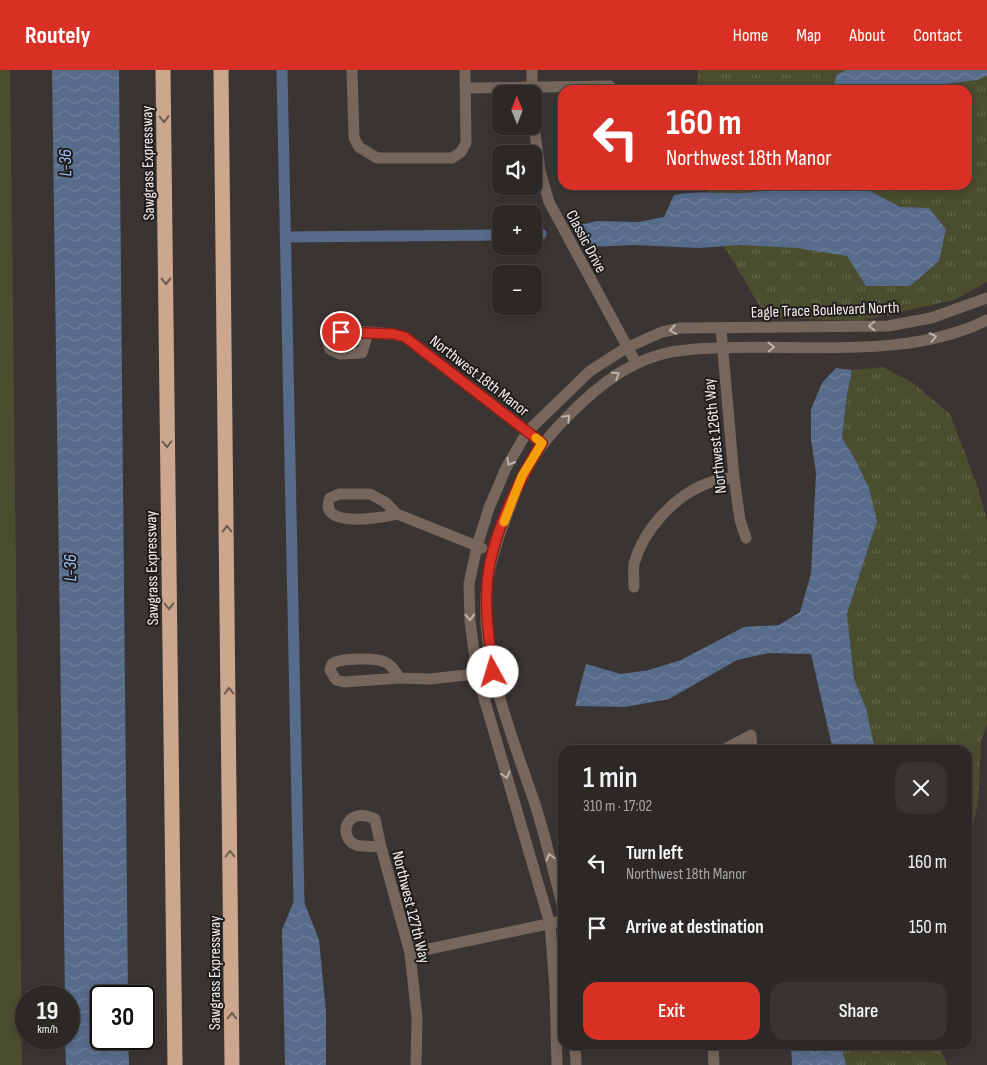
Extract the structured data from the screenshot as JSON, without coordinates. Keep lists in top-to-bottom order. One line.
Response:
{"streets":{"highway":["Sawgrass Expressway"],"street":["Classic Drive","Eagle Trace Boulevard North","Northwest 18th Manor","Northwest 126th Way","Northwest 127th Way"]},"crossings":[["Classic Drive","Eagle Trace Boulevard North"],["Eagle Trace Boulevard North","Northwest 18th Manor"],["Eagle Trace Boulevard North","Northwest 126th Way"]],"water":["L-36"],"north":"top","page":{"header":"Routely","nav":["Home","Map","About","Contact"],"map_buttons":["+","−"],"turn":["160 m","Northwest 18th Manor"],"heading":["1 min","310 m · 17:02"],"list":[{"name":"Turn left","note":"Northwest 18th Manor","value":"160 m"},{"name":"Arrive at destination","value":"150 m"}],"buttons":["Exit","Share"],"speed":"19 km/h","limit":"30"}}
